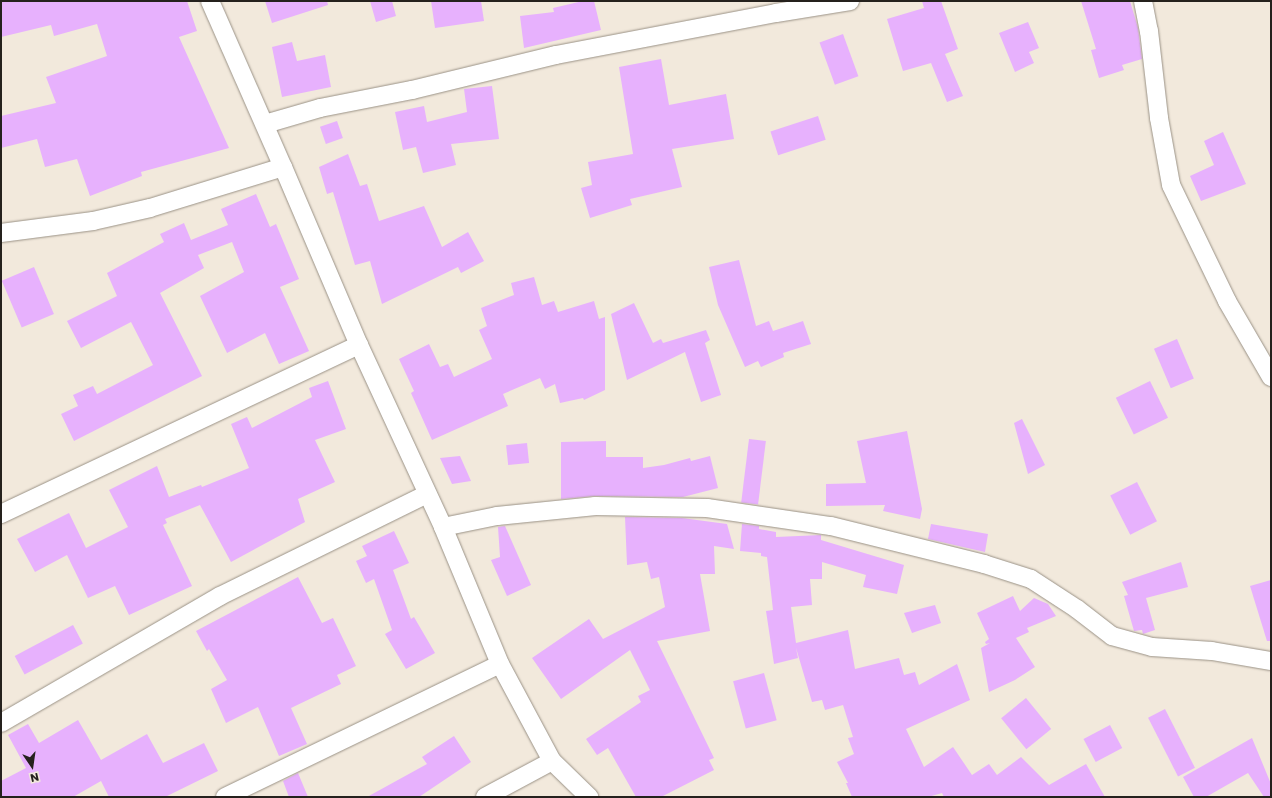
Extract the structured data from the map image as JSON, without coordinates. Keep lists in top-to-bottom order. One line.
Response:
{"north":"bottom"}
